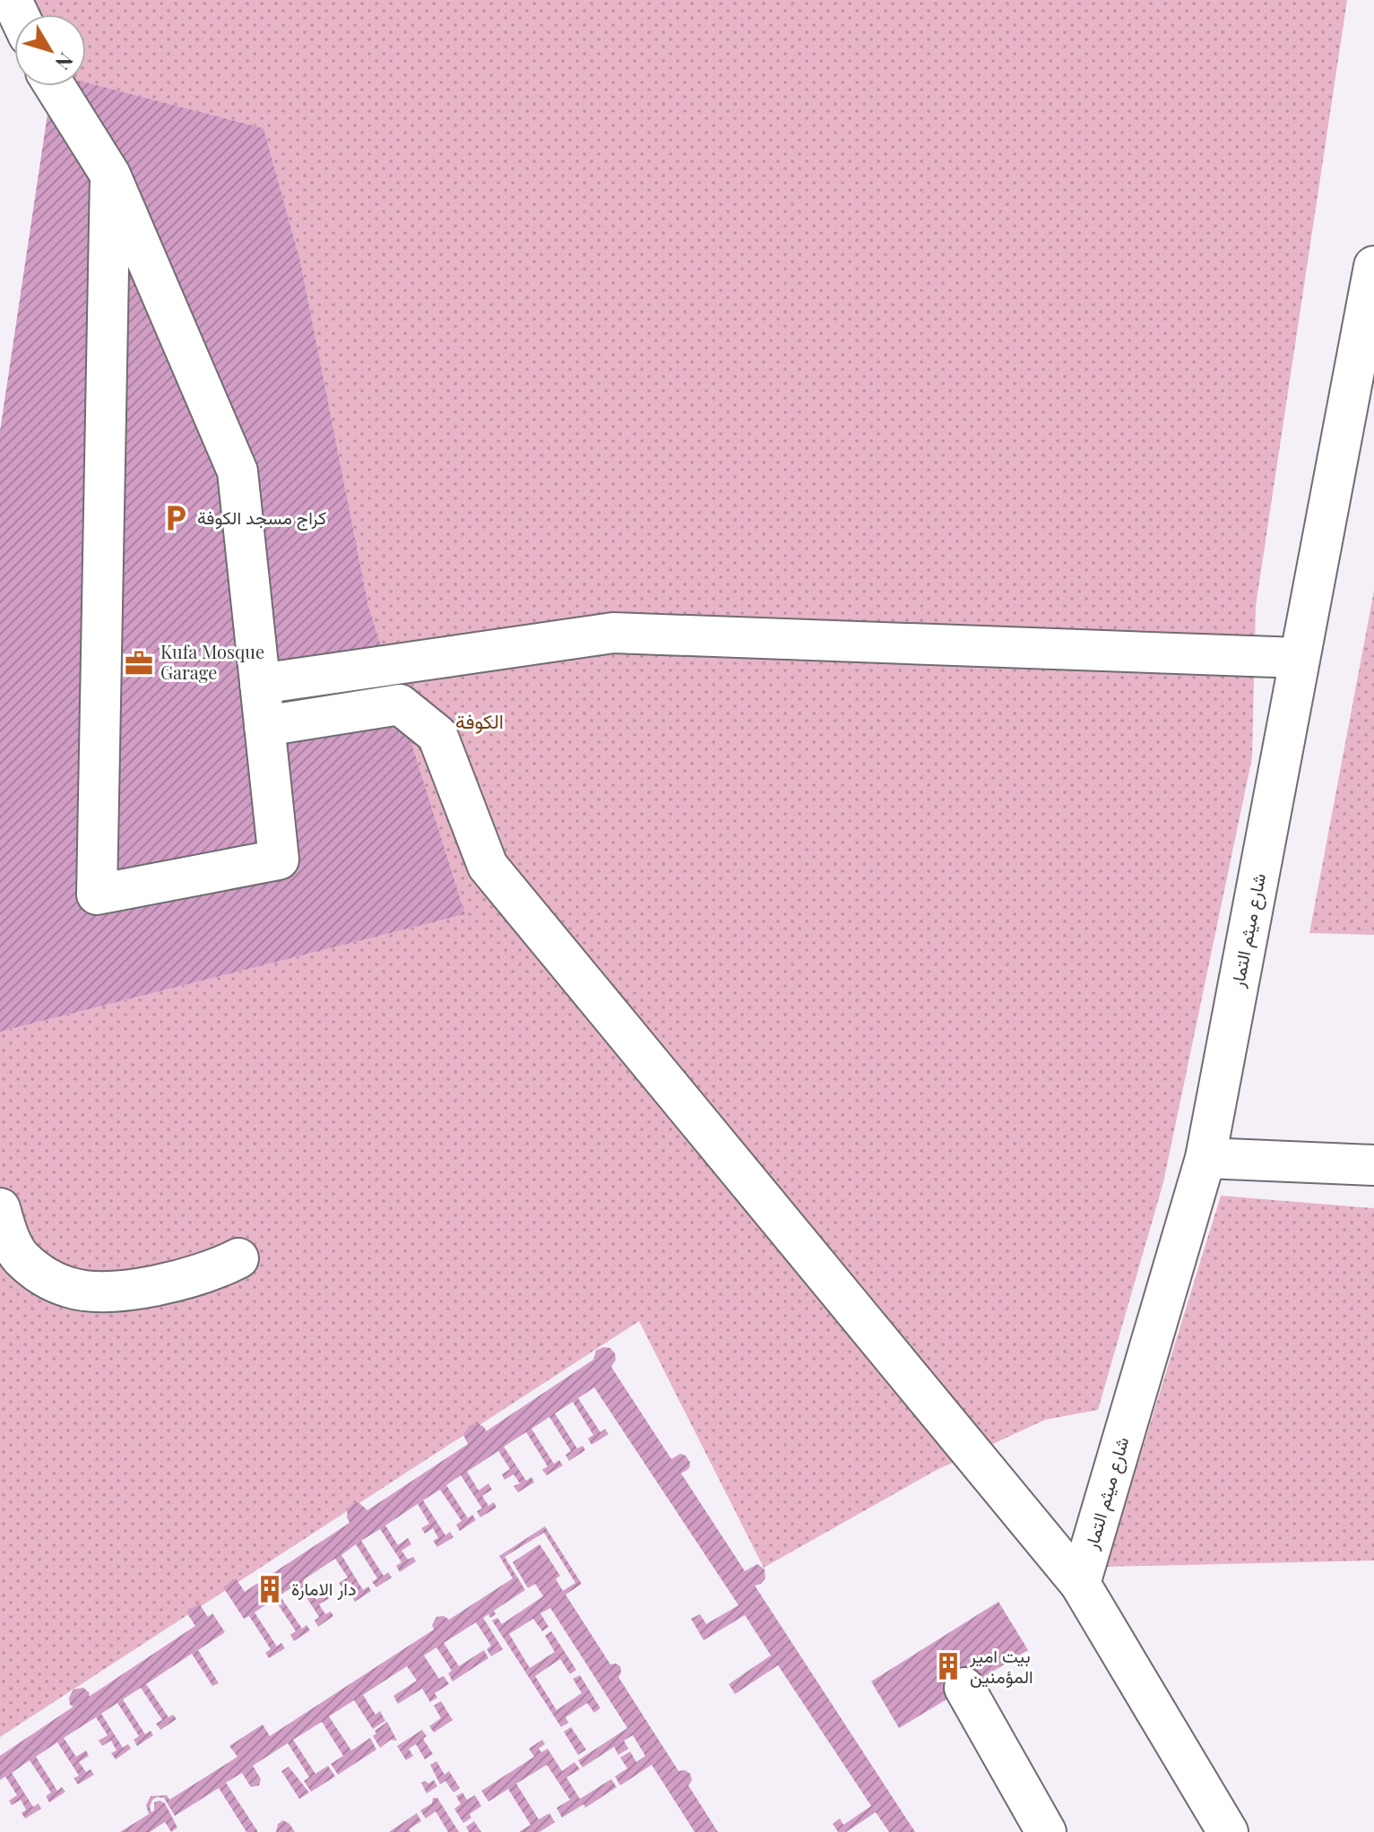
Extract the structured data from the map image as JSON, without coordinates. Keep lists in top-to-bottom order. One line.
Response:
{"streets":{"lane":["شارع ميثم التمار"]},"districts":["الكوفة"],"places":{"parking":["كراج مسجد الكوفة"],"office":["Kufa Mosque Garage"],"building":["دار الامارة","بيت امير المؤمنين"]},"north":"bottom right"}
